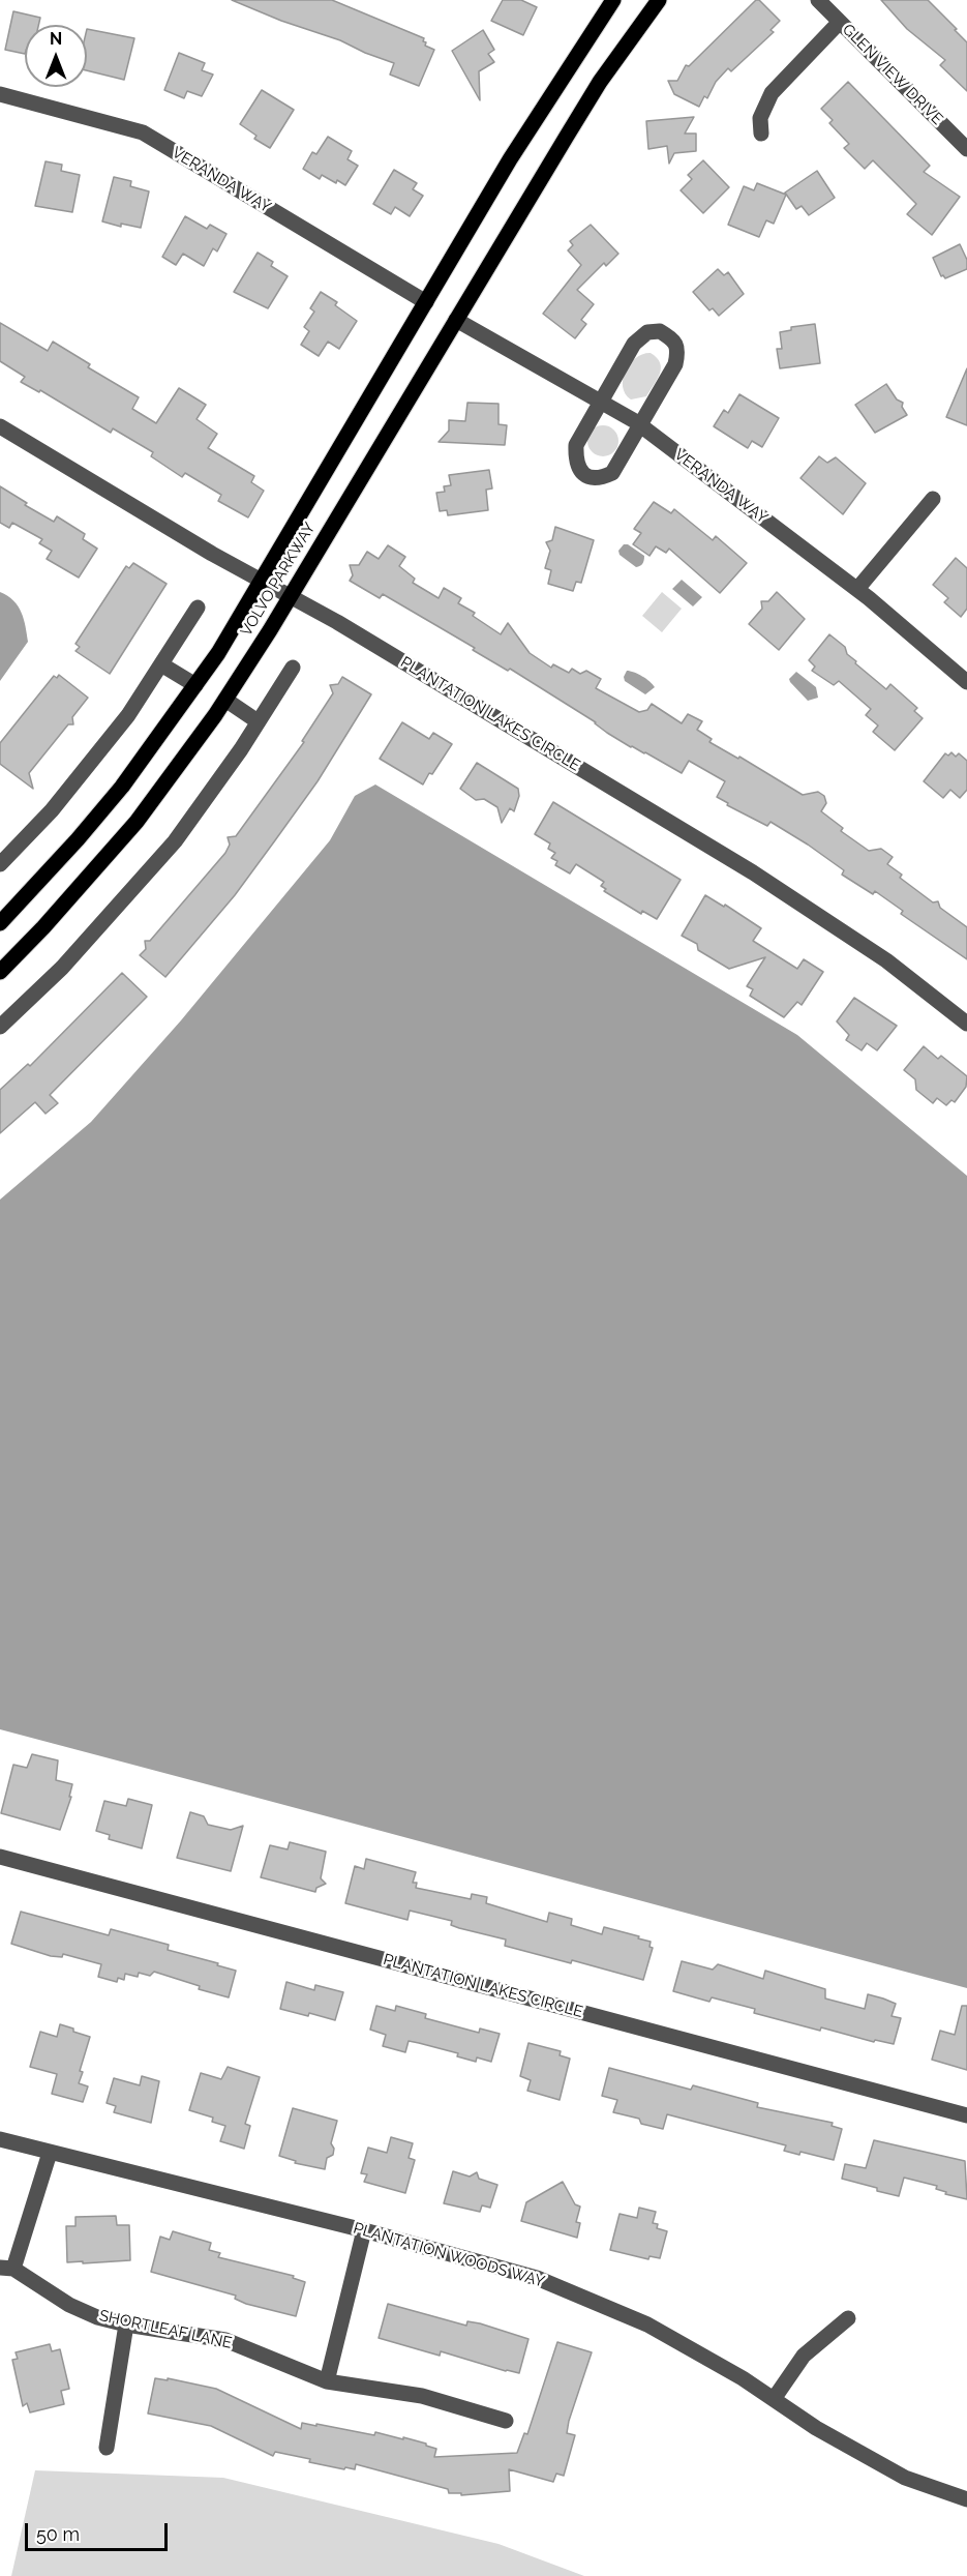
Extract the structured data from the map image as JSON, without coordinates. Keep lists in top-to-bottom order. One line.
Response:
{"streets":{"main road":["VOLVO PARKWAY"],"street":["GLEN VIEW DRIVE","VERANDA WAY","PLANTATION LAKES CIRCLE","PLANTATION WOODS WAY","SHORTLEAF LANE"]},"crossings":[["VERANDA WAY","VOLVO PARKWAY"],["VOLVO PARKWAY","PLANTATION LAKES CIRCLE"]],"scale_bar":"50 m","north":"top"}
